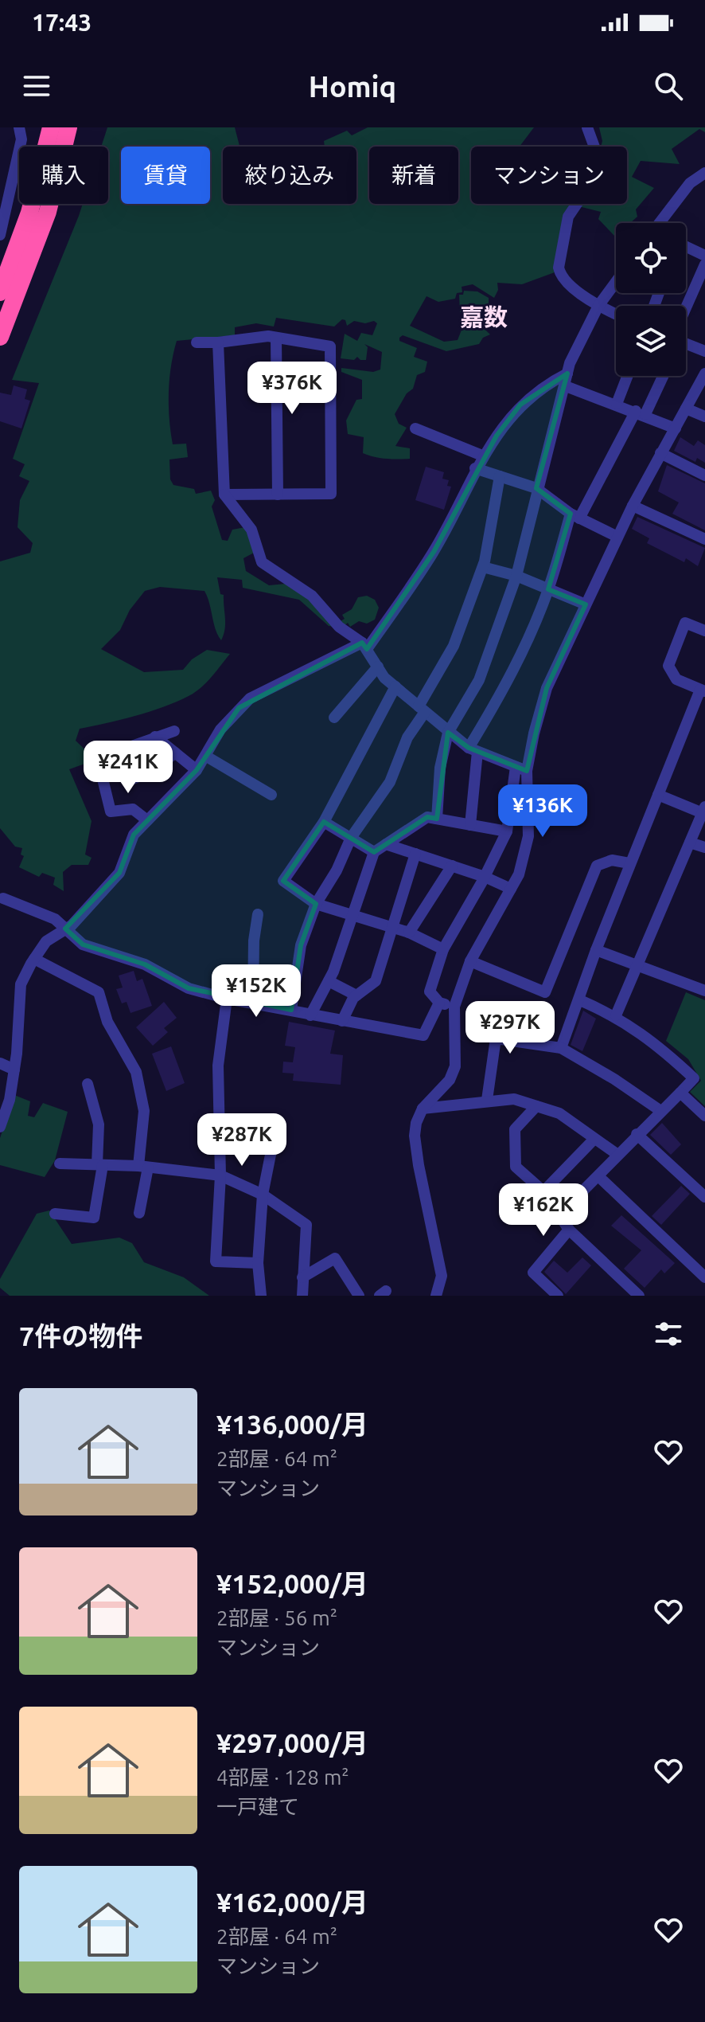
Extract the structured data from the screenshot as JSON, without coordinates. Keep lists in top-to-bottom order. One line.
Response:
{"districts":["嘉数"],"page":{"status":"17:43","header":"Homiq","chip":["購入","賃貸","絞り込み","新着","マンション"],"price":["¥376K","¥241K","¥136K","¥152K","¥297K","¥287K","¥162K"],"heading":"7件の物件","list":[{"name":"¥136,000/月","note":"2部屋 · 64 m² · マンション"},{"name":"¥152,000/月","note":"2部屋 · 56 m² · マンション"},{"name":"¥297,000/月","note":"4部屋 · 128 m² · 一戸建て"},{"name":"¥162,000/月","note":"2部屋 · 64 m² · マンション"}]}}
